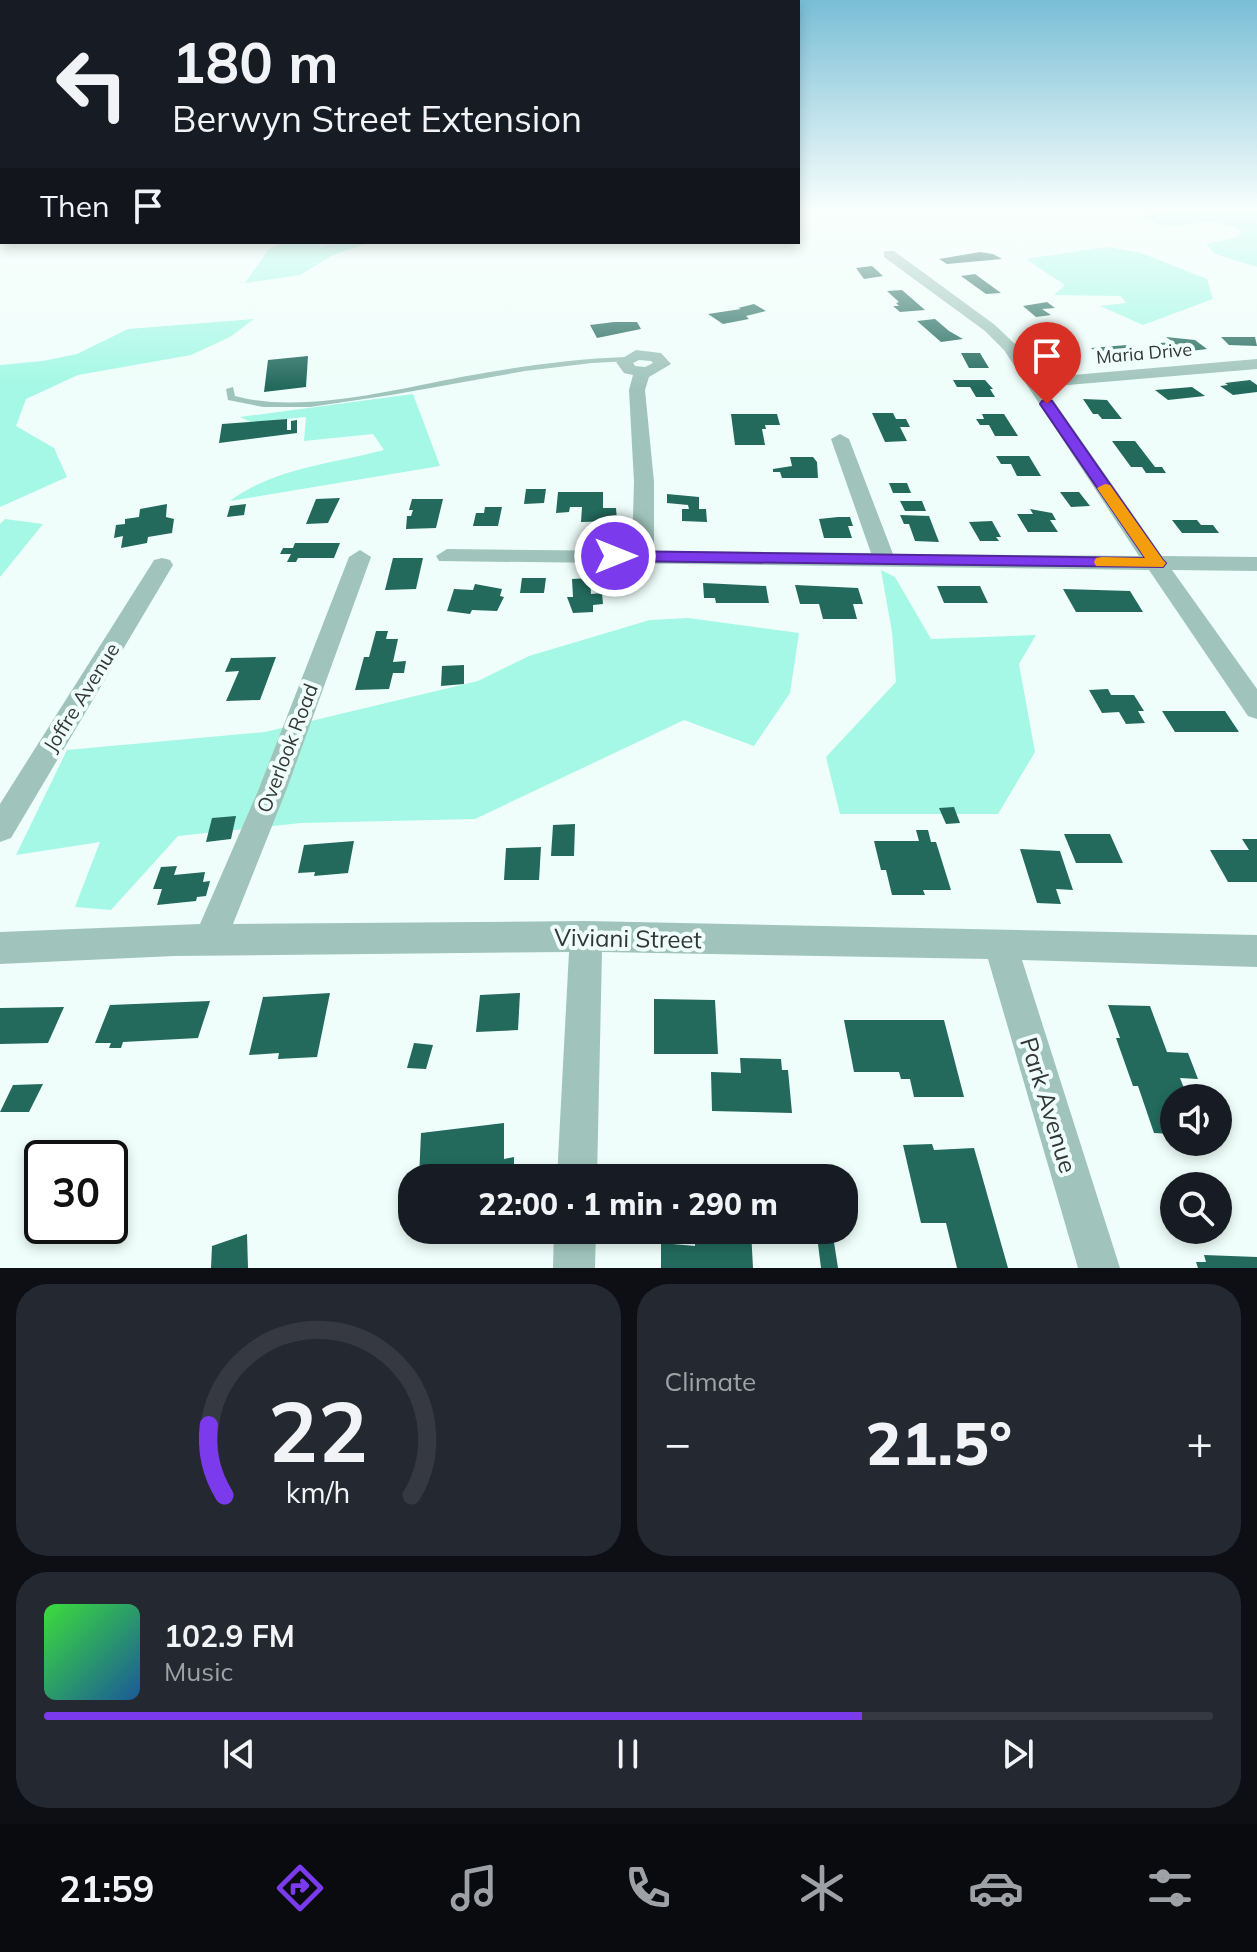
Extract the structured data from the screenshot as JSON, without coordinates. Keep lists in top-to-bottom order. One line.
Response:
{"streets":{"street":["Maria Drive","Joffre Avenue","Overlook Road","Viviani Street","Park Avenue"]},"crossings":[["Overlook Road","Viviani Street"],["Viviani Street","Park Avenue"]],"page":{"turn":["180 m","Berwyn Street Extension"],"then":"Then","limit":"30","trip":"22:00 · 1 min · 290 m","tile":"Climate","heat":["−","21.5°","+"],"song":["102.9 FM","Music"],"tabs":"21:59","gauge":["22","km/h"]}}
